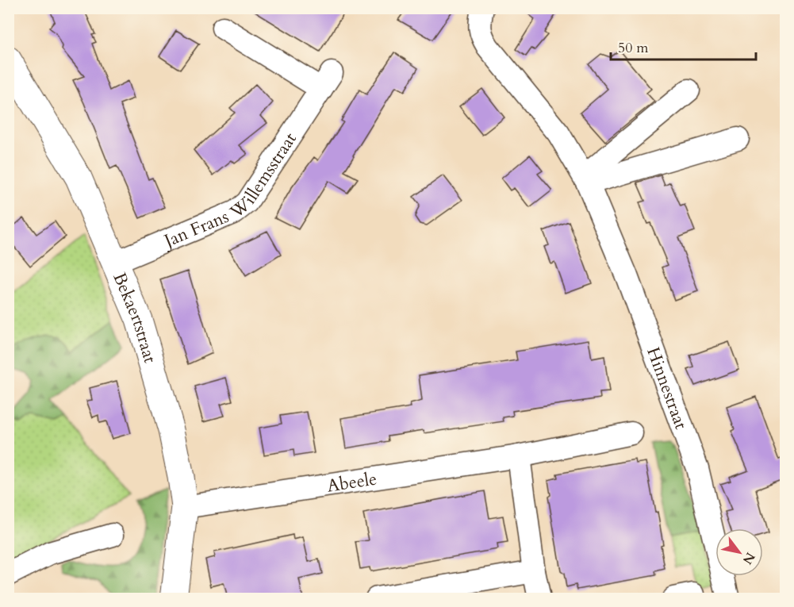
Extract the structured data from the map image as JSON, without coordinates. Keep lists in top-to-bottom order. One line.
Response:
{"streets":{"street":["Jan Frans Willemsstraat","Bekaertstraat","Hinnestraat","Abeele"]},"crossings":[["Jan Frans Willemsstraat","Bekaertstraat"],["Bekaertstraat","Abeele"]],"scale_bar":"50 m","north":"bottom right"}
